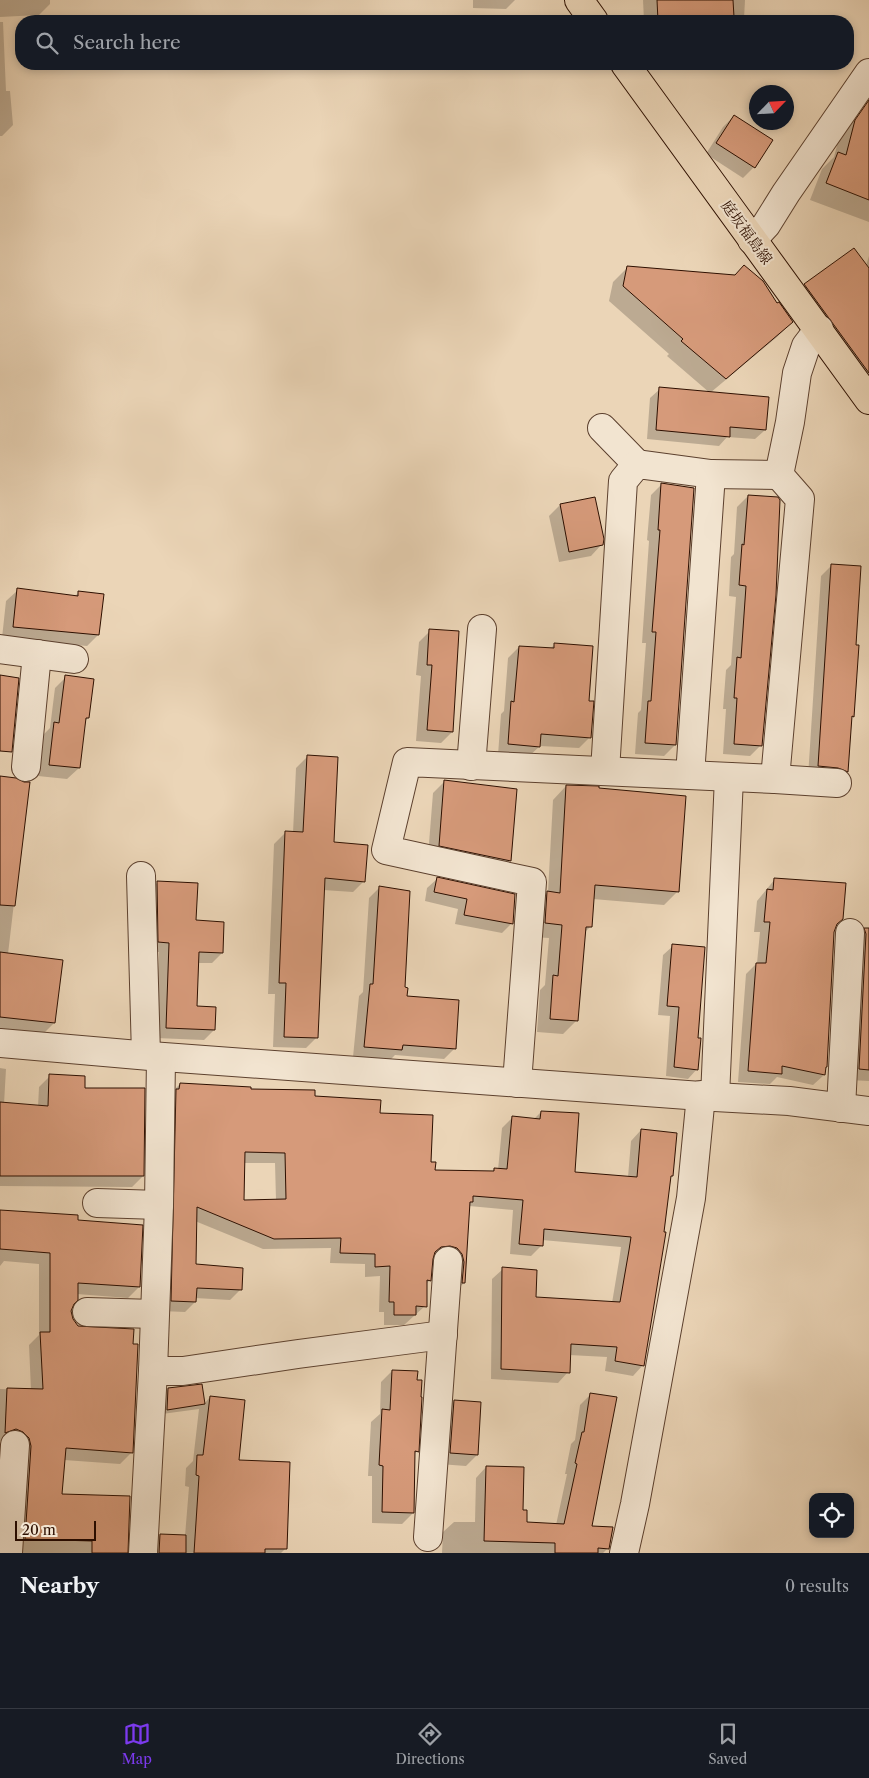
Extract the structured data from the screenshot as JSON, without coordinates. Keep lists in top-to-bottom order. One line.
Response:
{"streets":{"main road":["庭坂福島線"]},"scale_bar":"20 m","north":"top right","page":{"search":"Search here","scale":"20 m","heading":["Nearby","0 results"],"nav":["Map","Directions","Saved"]}}
